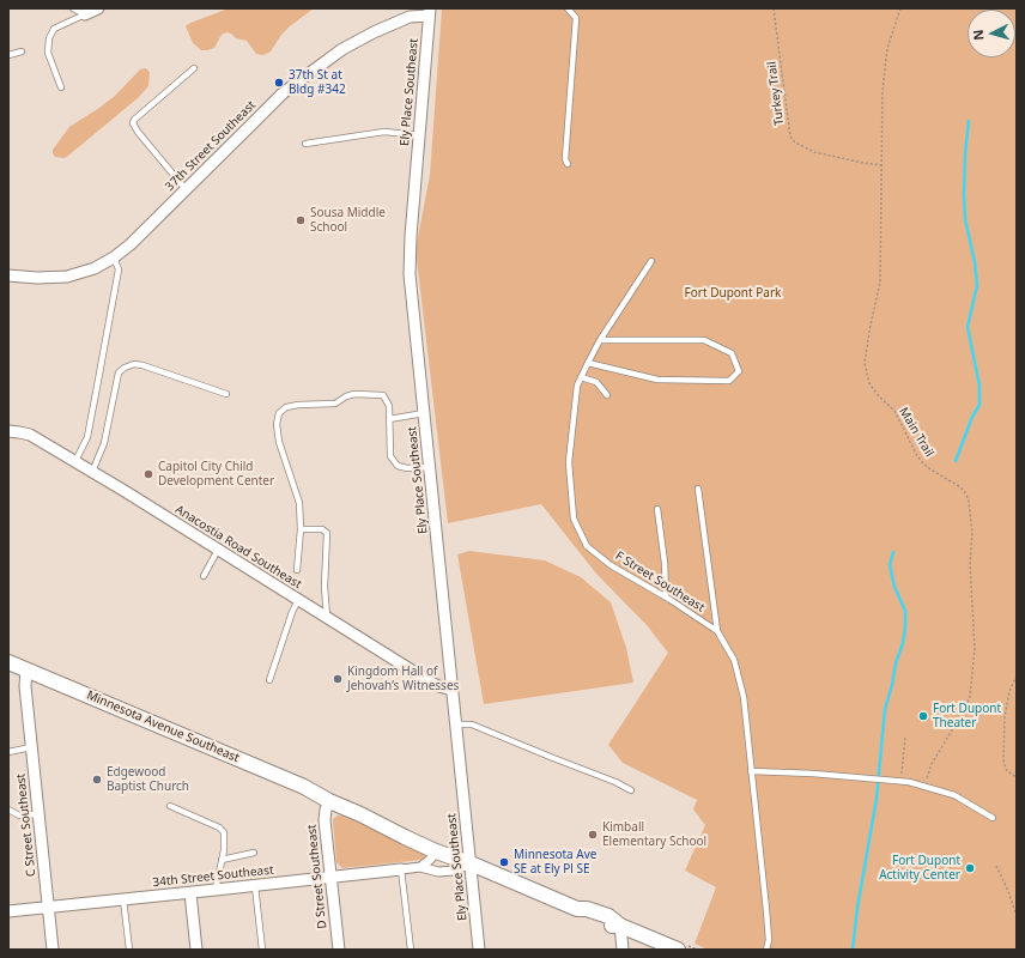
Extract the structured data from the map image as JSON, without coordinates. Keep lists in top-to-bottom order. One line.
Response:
{"streets":{"main road":["Minnesota Avenue Southeast"],"street":["Ely Place Southeast","37th Street Southeast","Anacostia Road Southeast","C Street Southeast","34th Street Southeast","D Street Southeast"],"lane":["F Street Southeast"],"path":["Turkey Trail","Main Trail"]},"crossings":[["Ely Place Southeast","37th Street Southeast"],["Ely Place Southeast","Anacostia Road Southeast"],["Ely Place Southeast","Minnesota Avenue Southeast"],["Ely Place Southeast","34th Street Southeast"],["Turkey Trail","Main Trail"],["Minnesota Avenue Southeast","C Street Southeast"],["Minnesota Avenue Southeast","34th Street Southeast"],["Minnesota Avenue Southeast","D Street Southeast"],["C Street Southeast","34th Street Southeast"],["34th Street Southeast","D Street Southeast"]],"parks":["Fort Dupont Park"],"places":["37th St at Bldg #342","Sousa Middle School","Capitol City Child Development Center","Kingdom Hall of Jehovah’s Witnesses","Fort Dupont Theater","Edgewood Baptist Church","Kimball Elementary School","Minnesota Ave SE at Ely Pl SE","Fort Dupont Activity Center"],"north":"left"}
